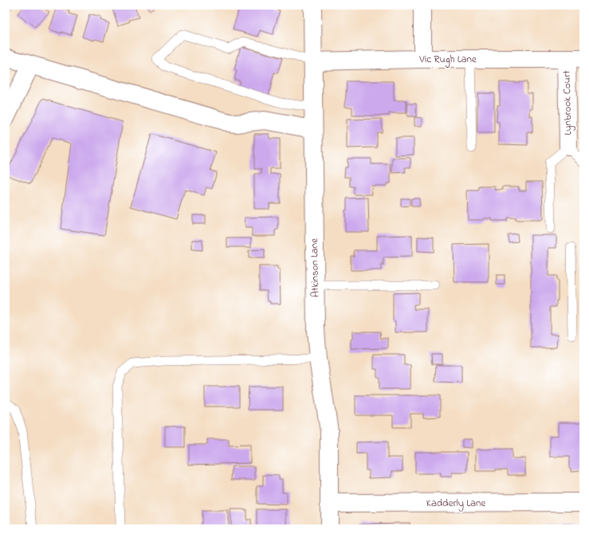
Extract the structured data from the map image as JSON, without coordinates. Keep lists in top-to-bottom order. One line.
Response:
{"streets":{"street":["Vic Rugh Lane","Lynbrook Court","Atkinson Lane","Kadderly Lane"]},"crossings":[["Vic Rugh Lane","Lynbrook Court"],["Vic Rugh Lane","Atkinson Lane"],["Atkinson Lane","Kadderly Lane"]]}
